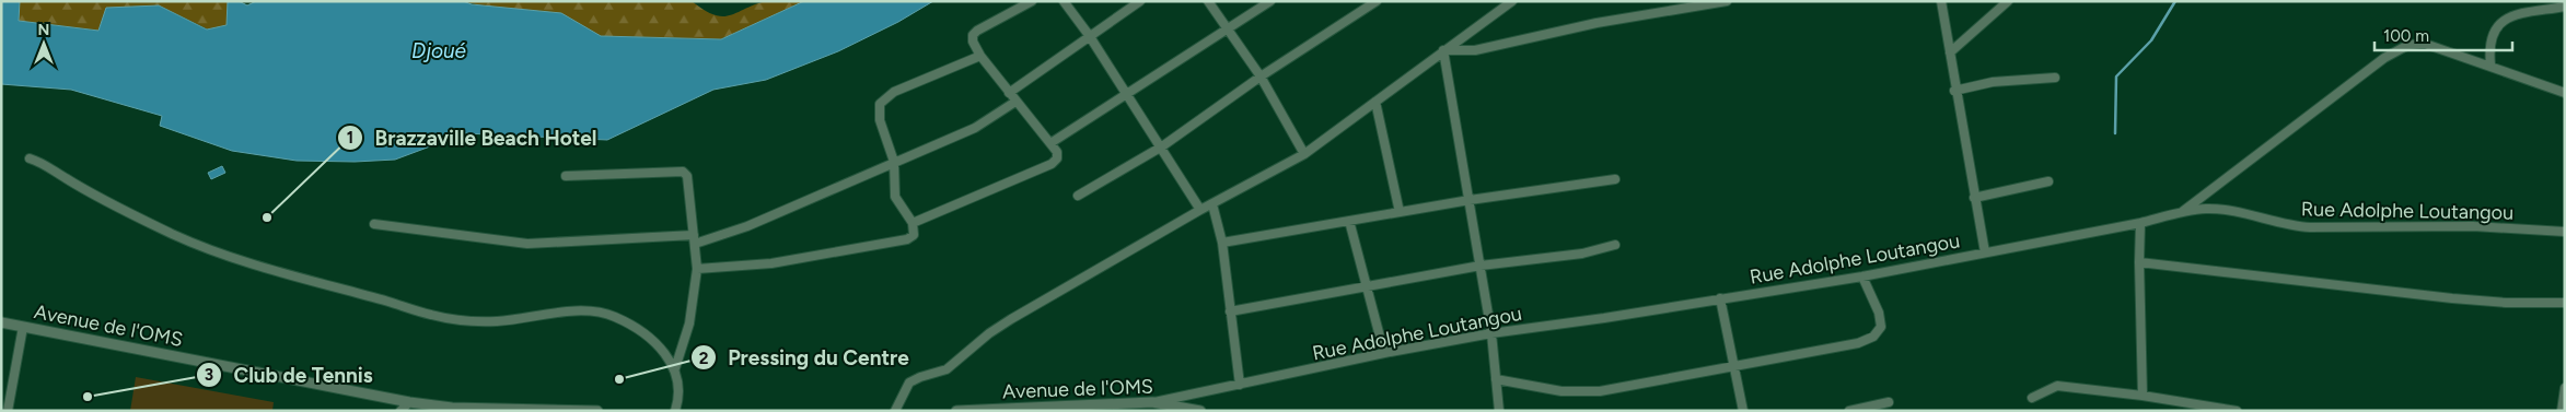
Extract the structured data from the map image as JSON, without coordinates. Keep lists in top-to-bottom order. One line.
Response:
{"streets":{"street":["Rue Adolphe Loutangou","Avenue de l'OMS"]},"crossings":[["Rue Adolphe Loutangou","Avenue de l'OMS"]],"water":["Djoué"],"places":["Brazzaville Beach Hotel","Pressing du Centre","Club de Tennis"],"scale_bar":"100 m","north":"top"}
